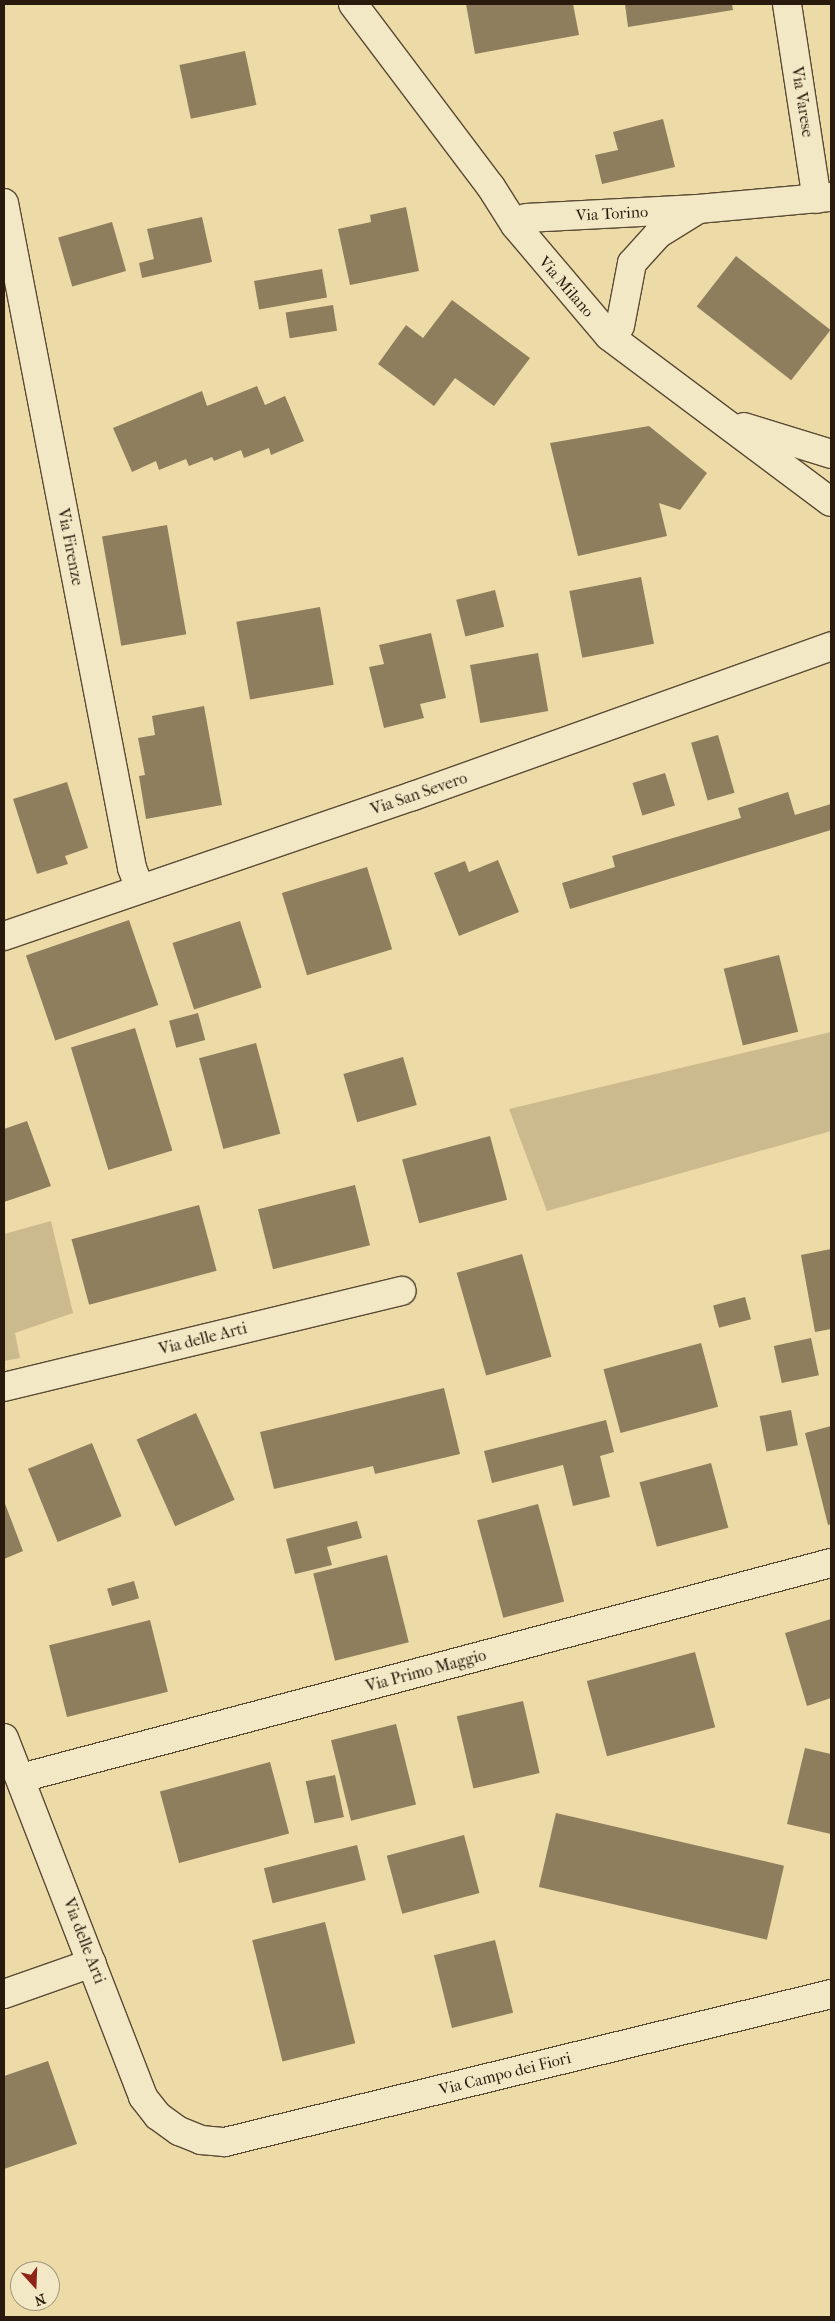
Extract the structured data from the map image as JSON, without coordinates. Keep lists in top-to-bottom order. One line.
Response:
{"streets":{"street":["Via Varese","Via Torino","Via Milano","Via Firenze","Via San Severo","Via delle Arti","Via Primo Maggio","Via Campo dei Fiori"]},"crossings":[["Via Varese","Via Torino"],["Via Torino","Via Milano"],["Via Firenze","Via San Severo"],["Via delle Arti","Via Primo Maggio"],["Via delle Arti","Via Campo dei Fiori"]],"north":"bottom"}
